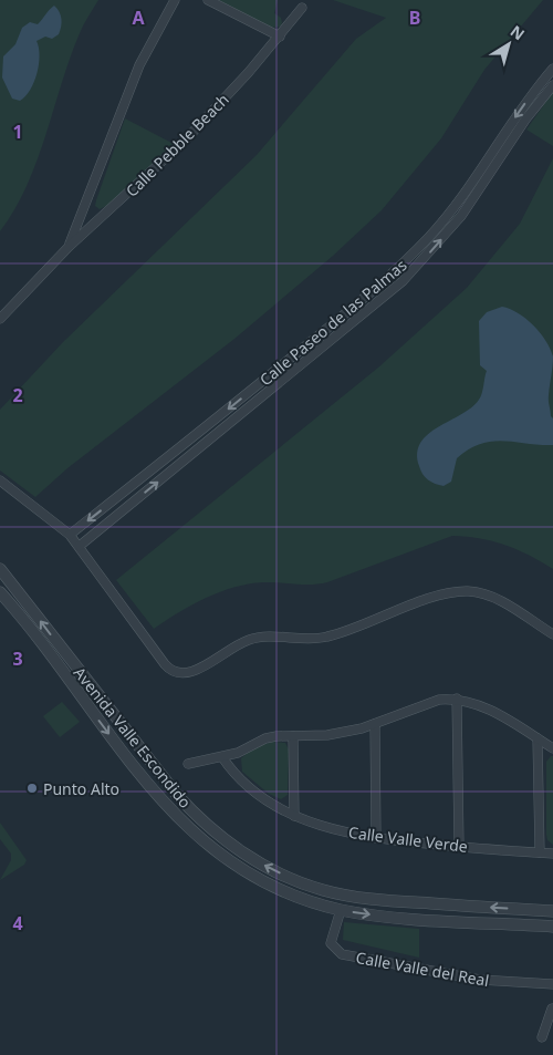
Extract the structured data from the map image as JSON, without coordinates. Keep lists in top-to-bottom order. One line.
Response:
{"streets":{"street":["Calle Pebble Beach","Calle Paseo de las Palmas","Avenida Valle Escondido","Calle Valle Verde","Calle Valle del Real"]},"crossings":[["Avenida Valle Escondido","Calle Valle del Real"]],"places":["Punto Alto"],"north":"top right","grid":{"columns":["A","B"],"rows":["1","2","3","4"]}}
